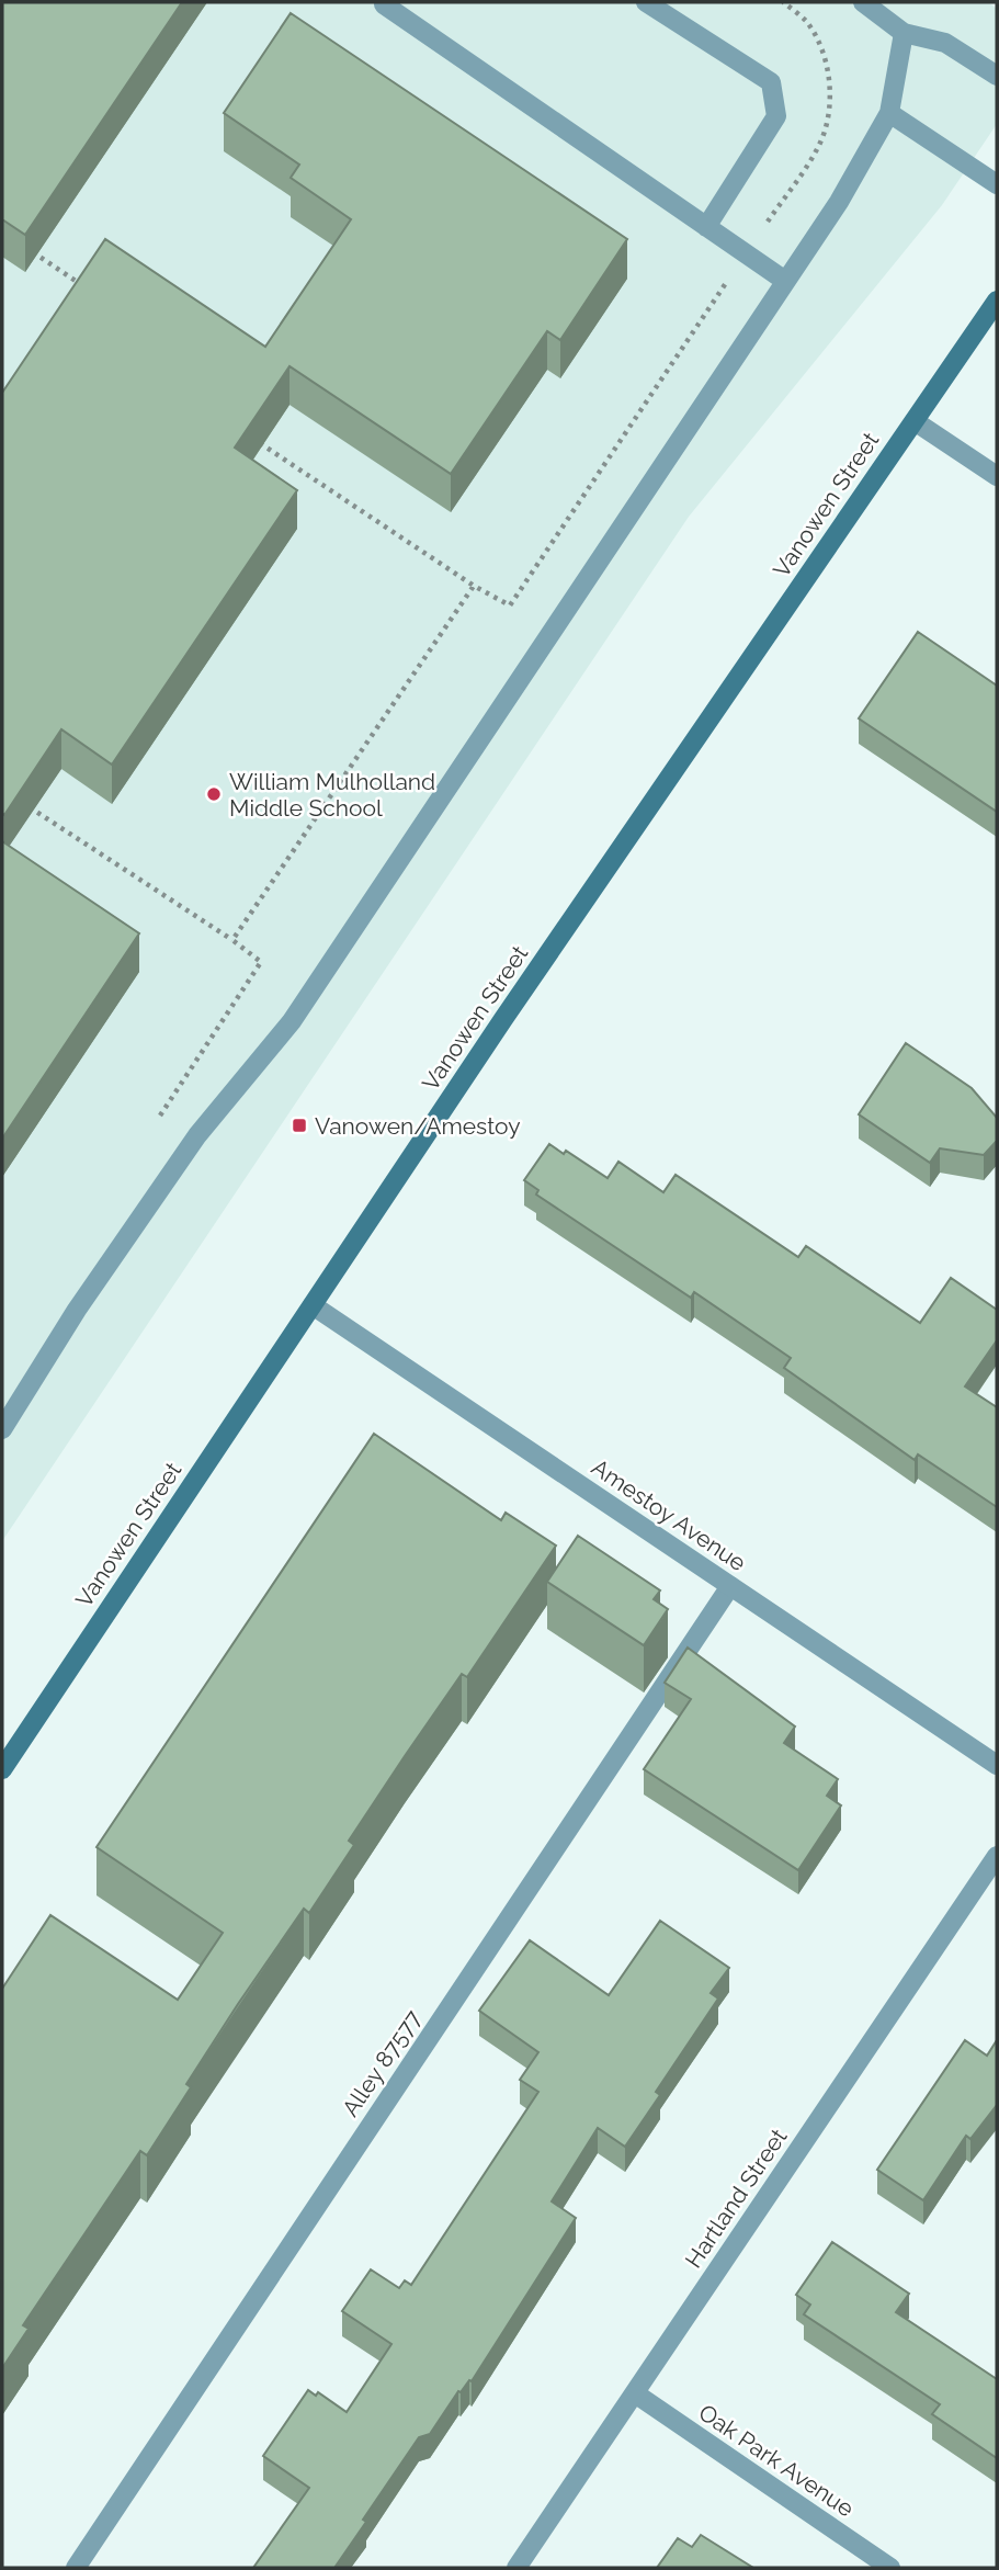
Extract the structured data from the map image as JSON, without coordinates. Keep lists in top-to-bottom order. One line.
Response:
{"streets":{"main road":["Vanowen Street"],"street":["Amestoy Avenue","Alley 87577","Hartland Street","Oak Park Avenue"]},"crossings":[["Vanowen Street","Amestoy Avenue"],["Amestoy Avenue","Alley 87577"],["Hartland Street","Oak Park Avenue"]],"places":{"other":["William Mulholland Middle School"],"transit":["Vanowen/Amestoy"]}}
